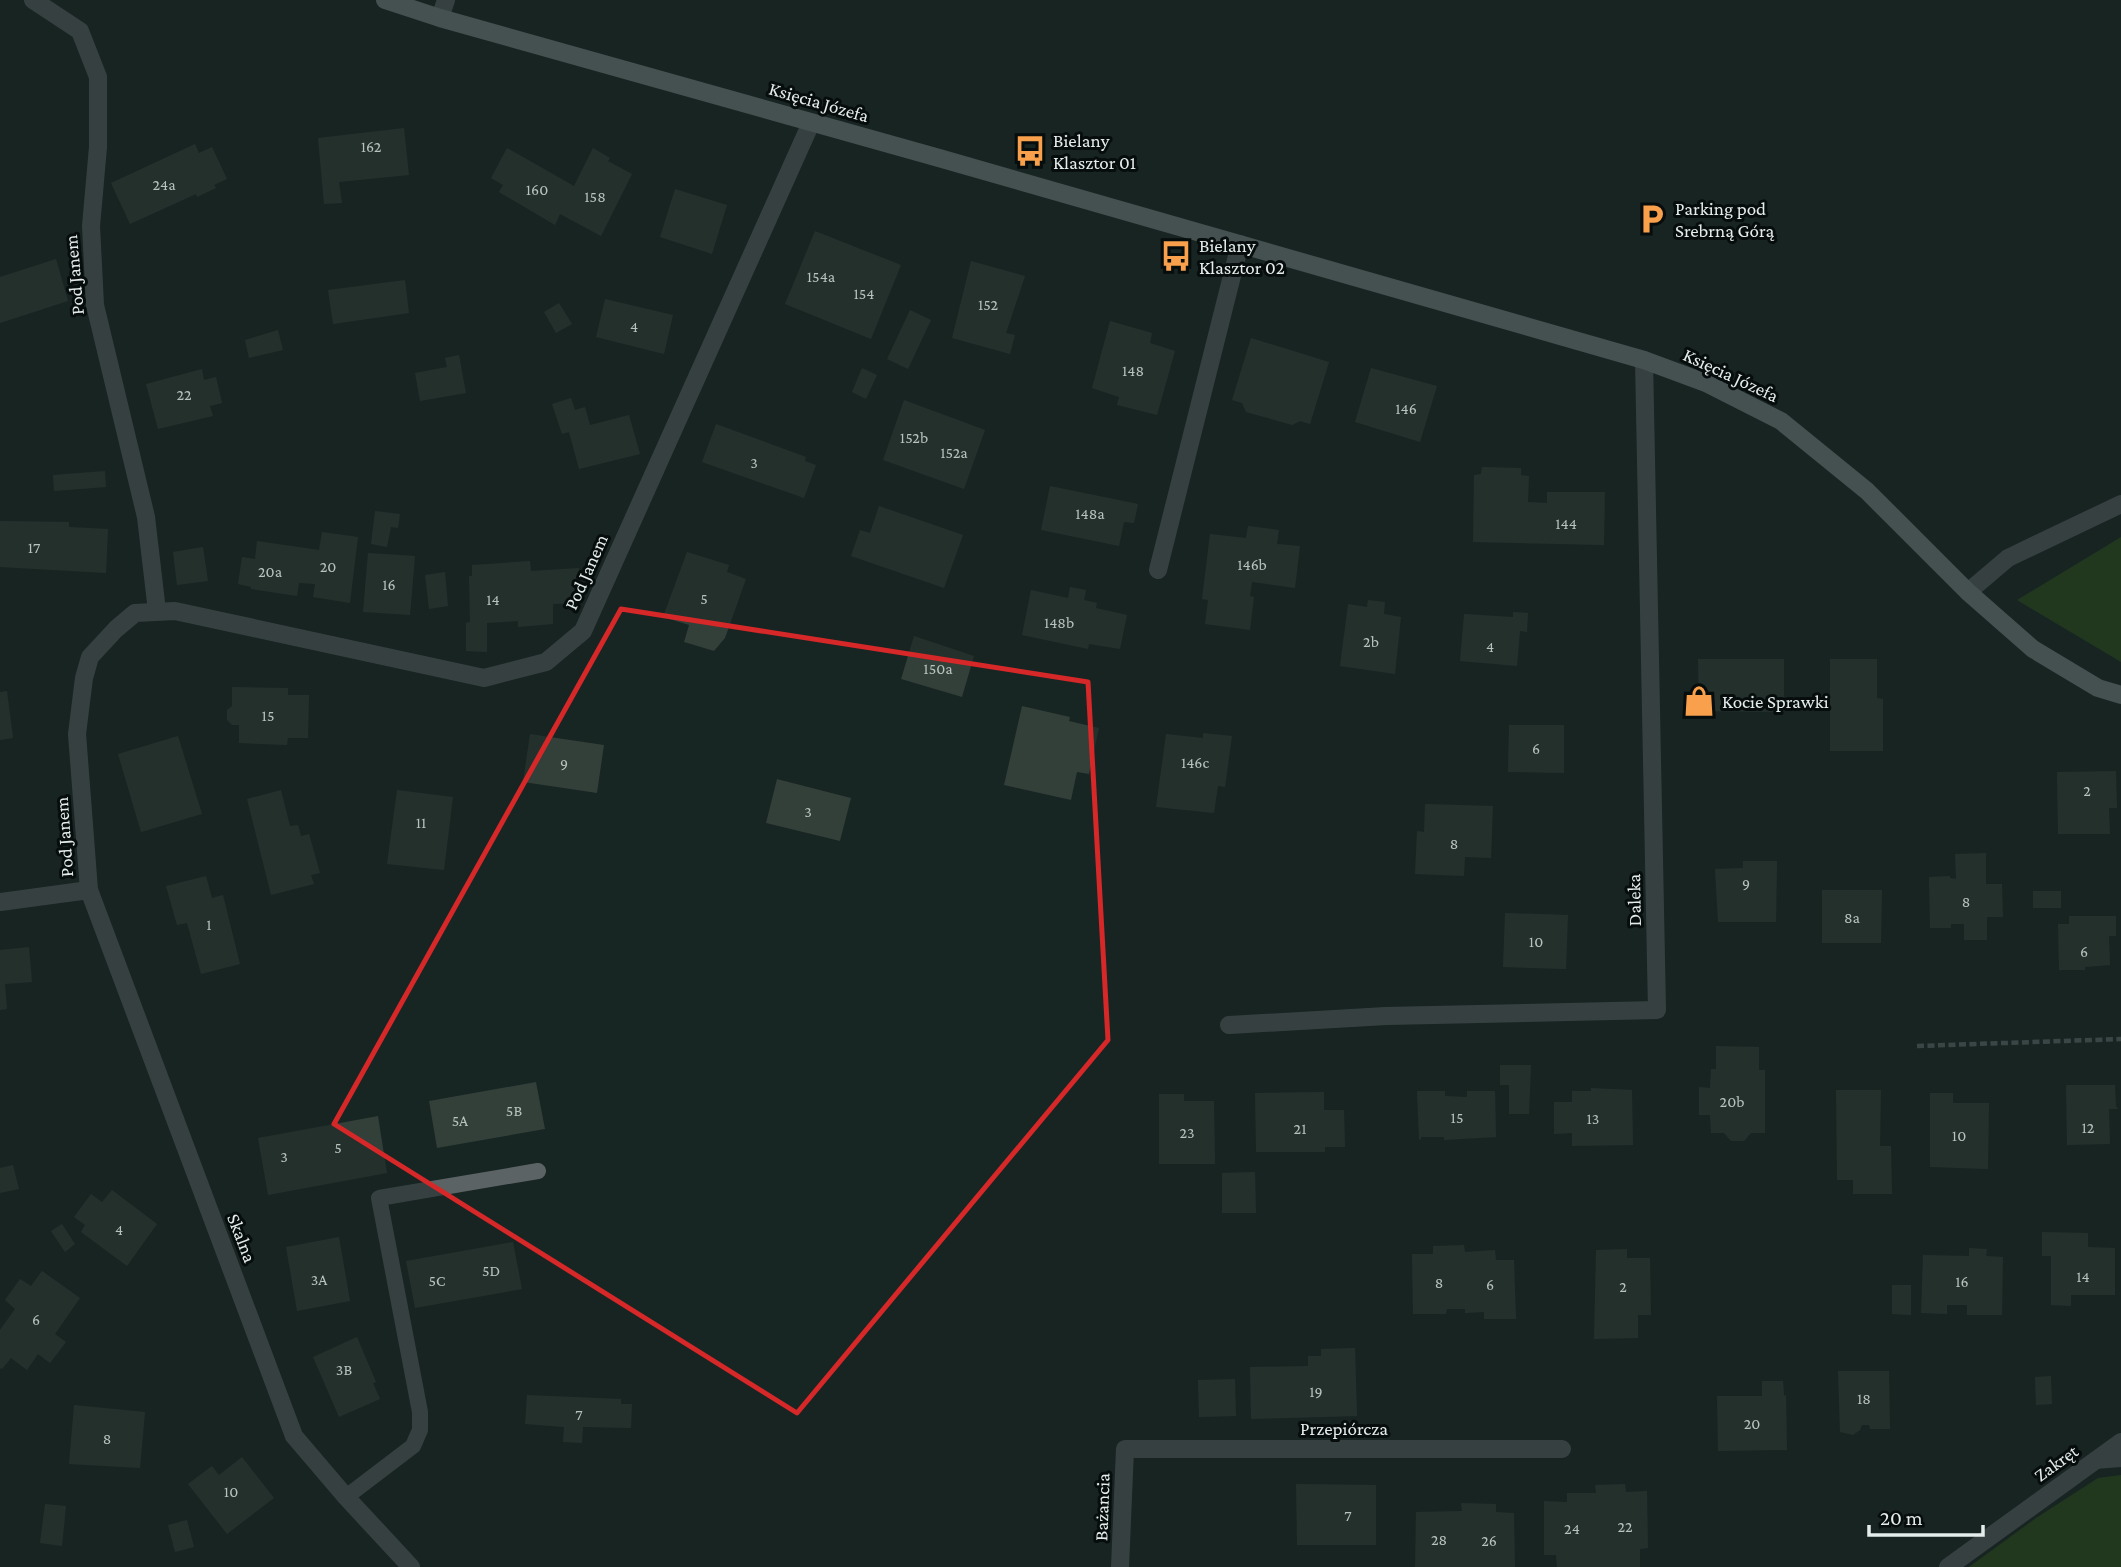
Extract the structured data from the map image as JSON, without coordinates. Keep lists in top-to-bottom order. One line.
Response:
{"streets":{"street":["Księcia Józefa","Pod Janem","Daleka","Skalna","Przepiórcza","Zakręt","Bażancia"]},"crossings":[["Księcia Józefa","Pod Janem"],["Księcia Józefa","Daleka"],["Pod Janem","Skalna"],["Przepiórcza","Bażancia"]],"places":{"bus stop":["Bielany Klasztor 01","Bielany Klasztor 02"],"parking":["Parking pod Srebrną Górą"],"shop":["Kocie Sprawki"]},"house_numbers":["162","24a","160","158","154a","154","152","4","148","22","146","152b","152a","3","148a","144","17","146b","20","20a","16","5","14","148b","2b","4","150a","15","6","146c","9","2","3","11","8","9","8","8a","1","10","6","20b","5B","15","13","5A","12","21","23","10","5","3","4","5D","14","3A","5C","16","8","6","2","6","3B","19","18","7","20","8","10","7","22","24","28","26"],"scale_bar":"20 m"}
